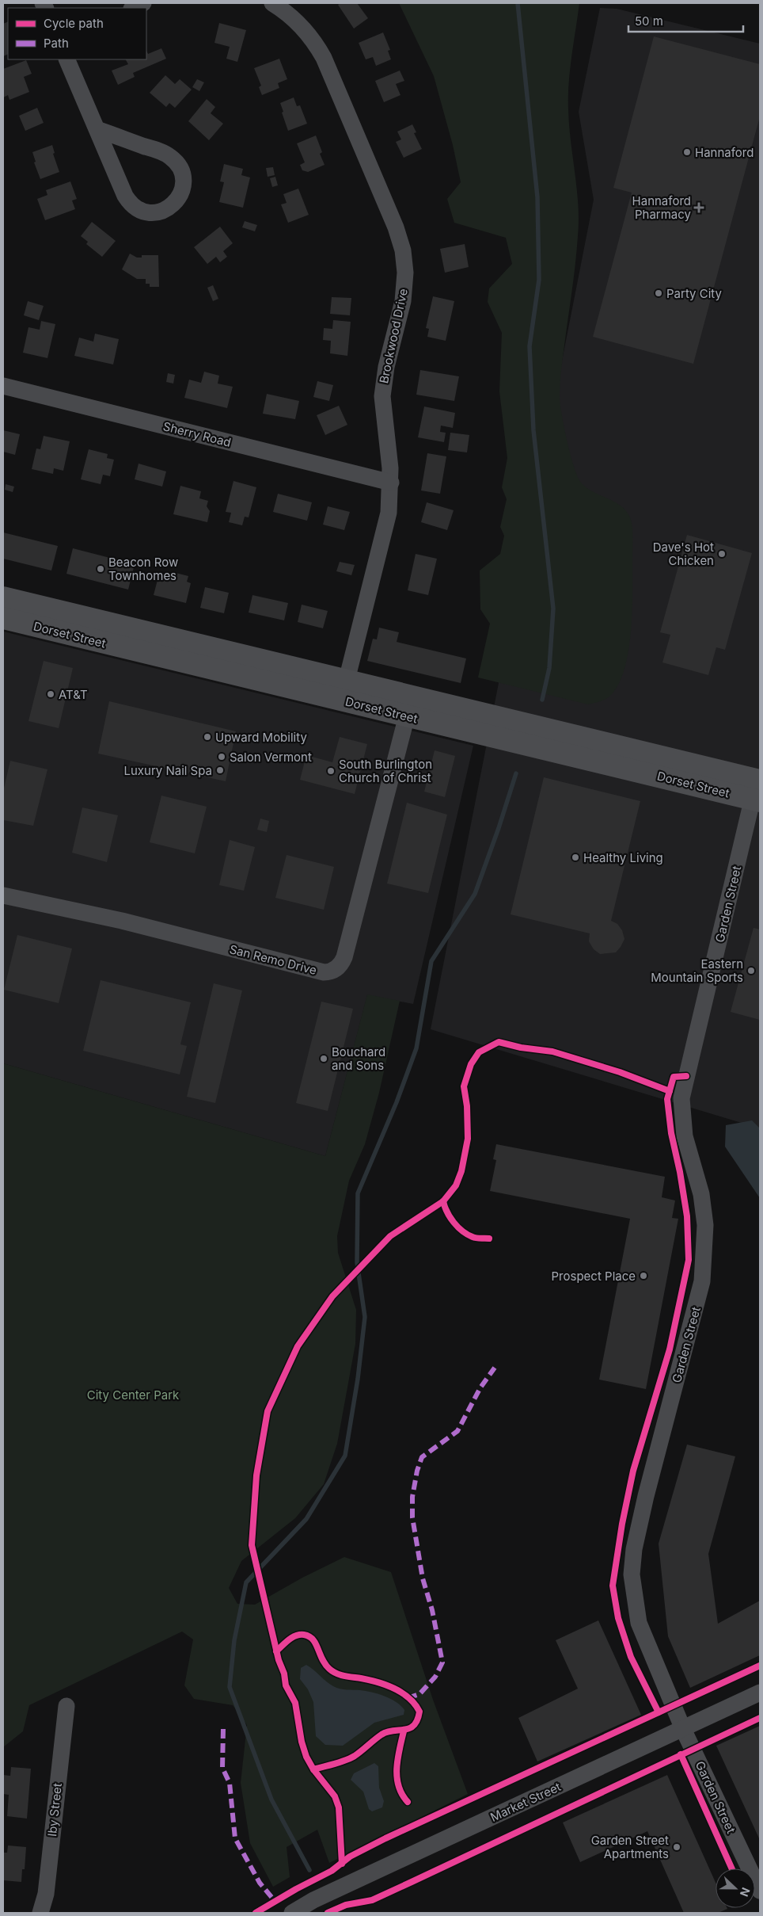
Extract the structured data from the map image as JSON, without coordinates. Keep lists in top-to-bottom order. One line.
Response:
{"streets":{"main road":["Dorset Street"],"street":["Brookwood Drive","Sherry Road","Garden Street","San Remo Drive","Market Street","Iby Street"]},"crossings":[["Brookwood Drive","Sherry Road"],["Brookwood Drive","Dorset Street"],["Dorset Street","Garden Street"],["Dorset Street","San Remo Drive"],["Garden Street","Market Street"]],"parks":["City Center Park"],"places":{"other":["Hannaford","Party City","Dave's Hot Chicken","Beacon Row Townhomes","AT&T","Upward Mobility","Salon Vermont","Luxury Nail Spa","South Burlington Church of Christ","Healthy Living","Eastern Mountain Sports","Bouchard and Sons","Prospect Place","Garden Street Apartments"],"health":["Hannaford Pharmacy"]},"legend":["Cycle path","Path"],"scale_bar":"50 m","north":"right"}
